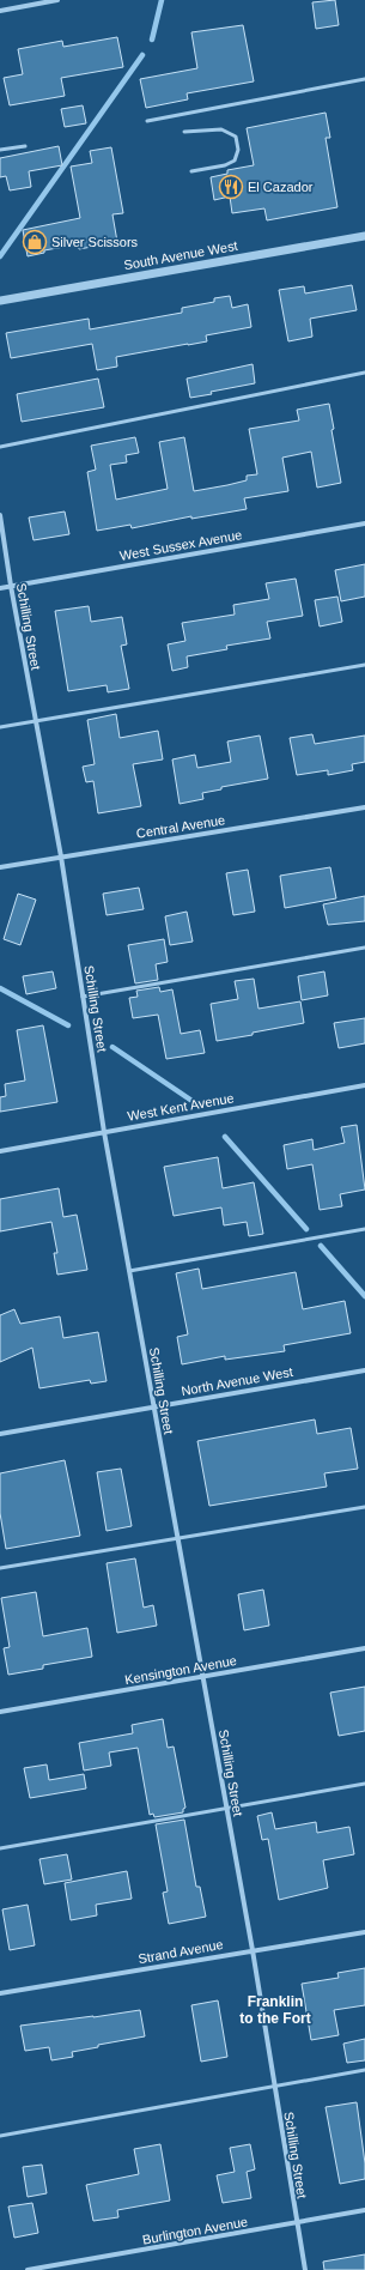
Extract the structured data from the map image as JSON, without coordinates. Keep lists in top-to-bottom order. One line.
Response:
{"streets":{"street":["South Avenue West","West Sussex Avenue","Schilling Street","Central Avenue","West Kent Avenue","North Avenue West","Kensington Avenue","Strand Avenue","Burlington Avenue"]},"crossings":[["West Sussex Avenue","Schilling Street"],["Schilling Street","Central Avenue"],["Schilling Street","West Kent Avenue"],["Schilling Street","North Avenue West"],["Schilling Street","Kensington Avenue"],["Schilling Street","Strand Avenue"],["Schilling Street","Burlington Avenue"]],"districts":["Franklin to the Fort"],"places":{"restaurant":["El Cazador"],"shop":["Silver Scissors"]}}
